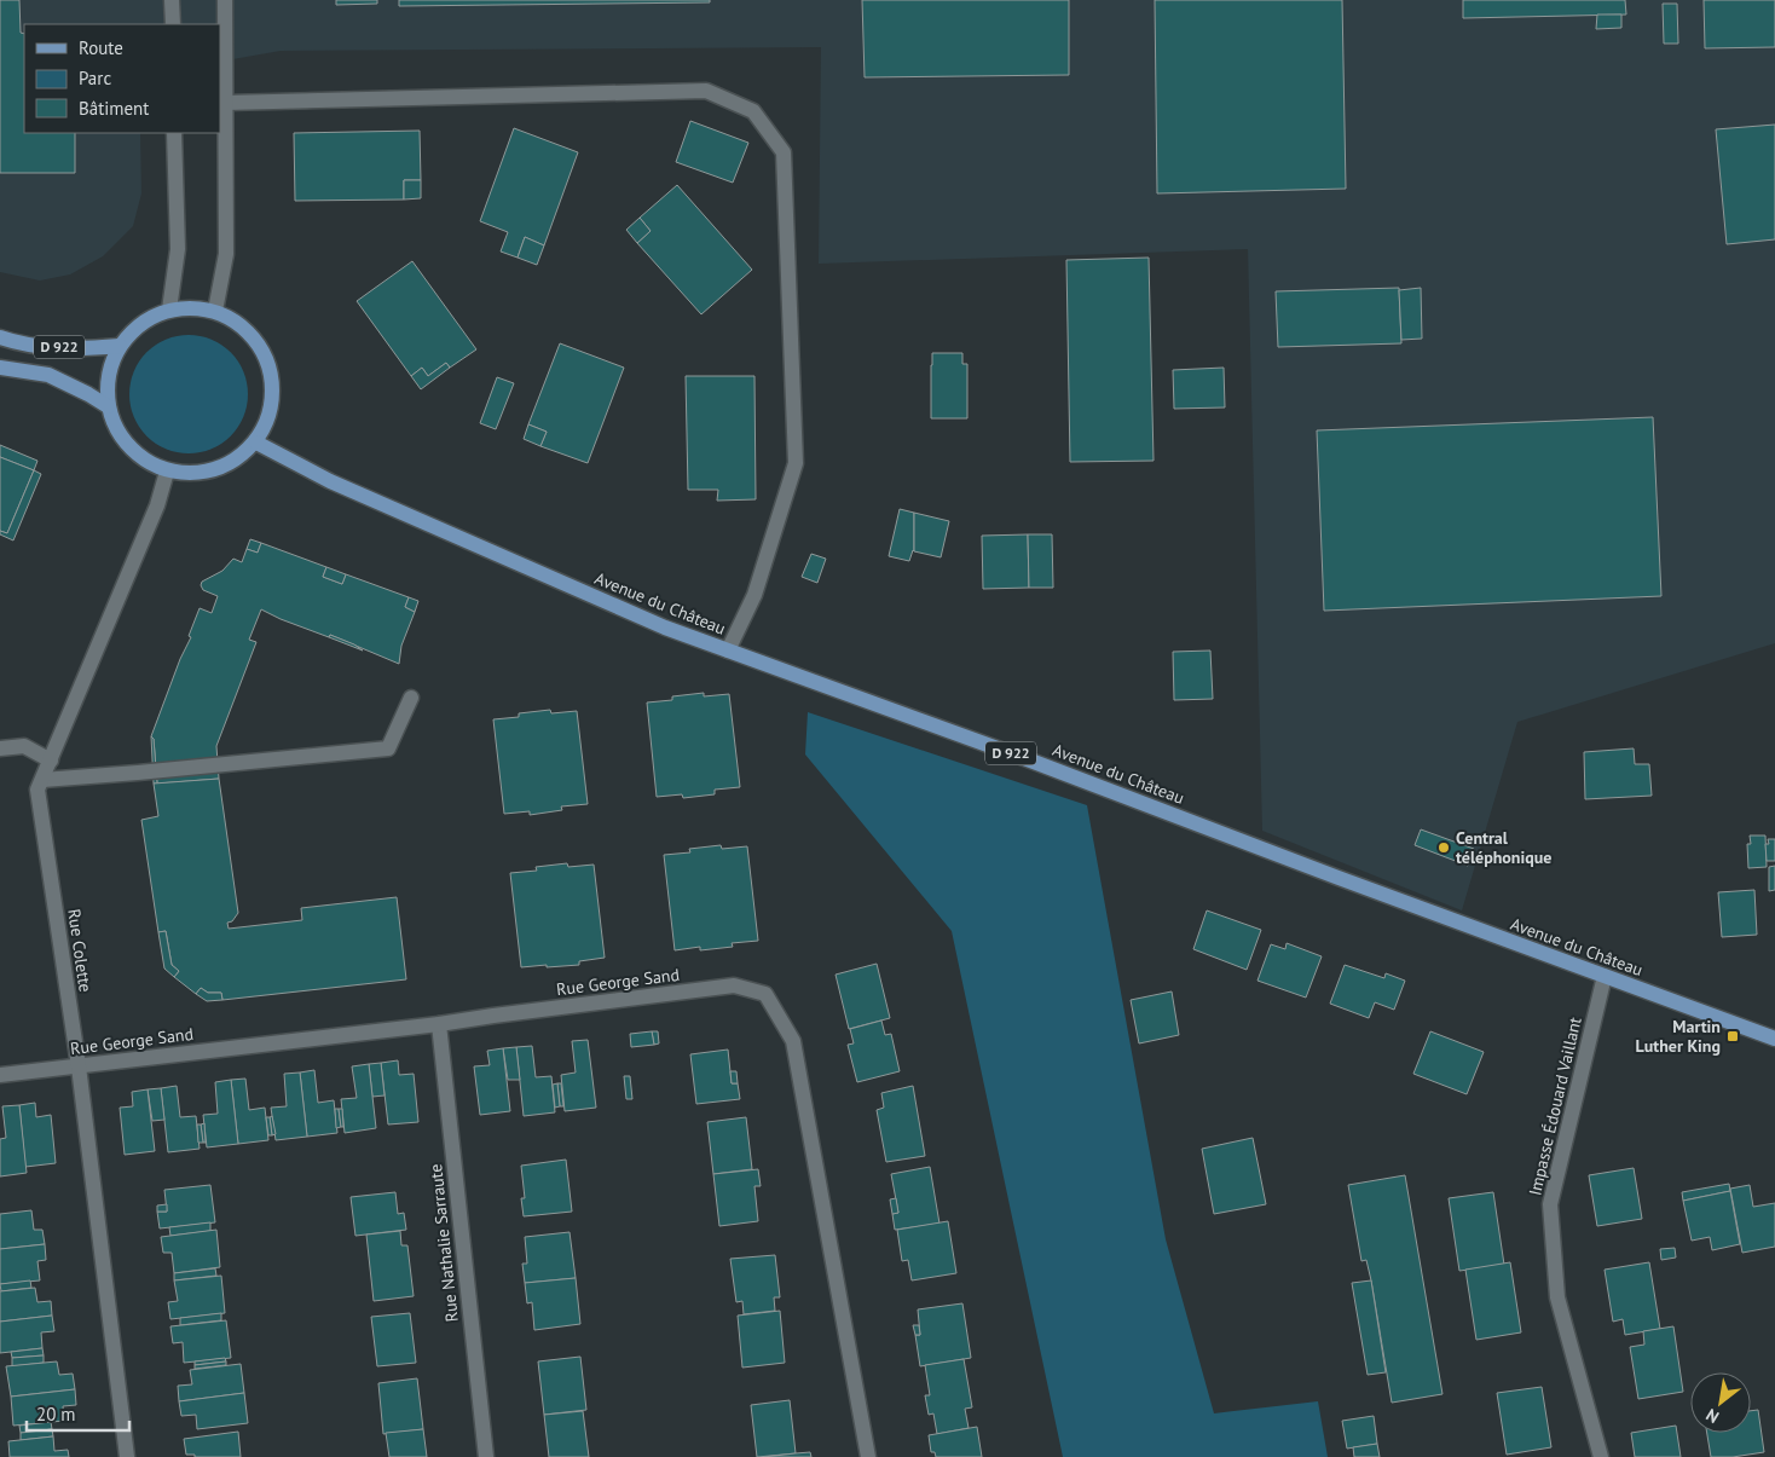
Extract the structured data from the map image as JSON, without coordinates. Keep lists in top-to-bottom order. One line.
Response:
{"streets":{"main road":["D 922","Avenue du Château"],"street":["Rue Colette","Rue George Sand","Impasse Édouard Vaillant","Rue Nathalie Sarraute"]},"crossings":[["D 922","Avenue du Château"],["D 922","Rue Colette"],["Avenue du Château","Rue Colette"],["Avenue du Château","Impasse Édouard Vaillant"],["Rue Colette","Rue George Sand"],["Rue George Sand","Rue Nathalie Sarraute"]],"places":{"other":["Central téléphonique"],"transit":["Martin Luther King"]},"legend":["Route","Parc","Bâtiment"],"scale_bar":"20 m","north":"bottom left"}
